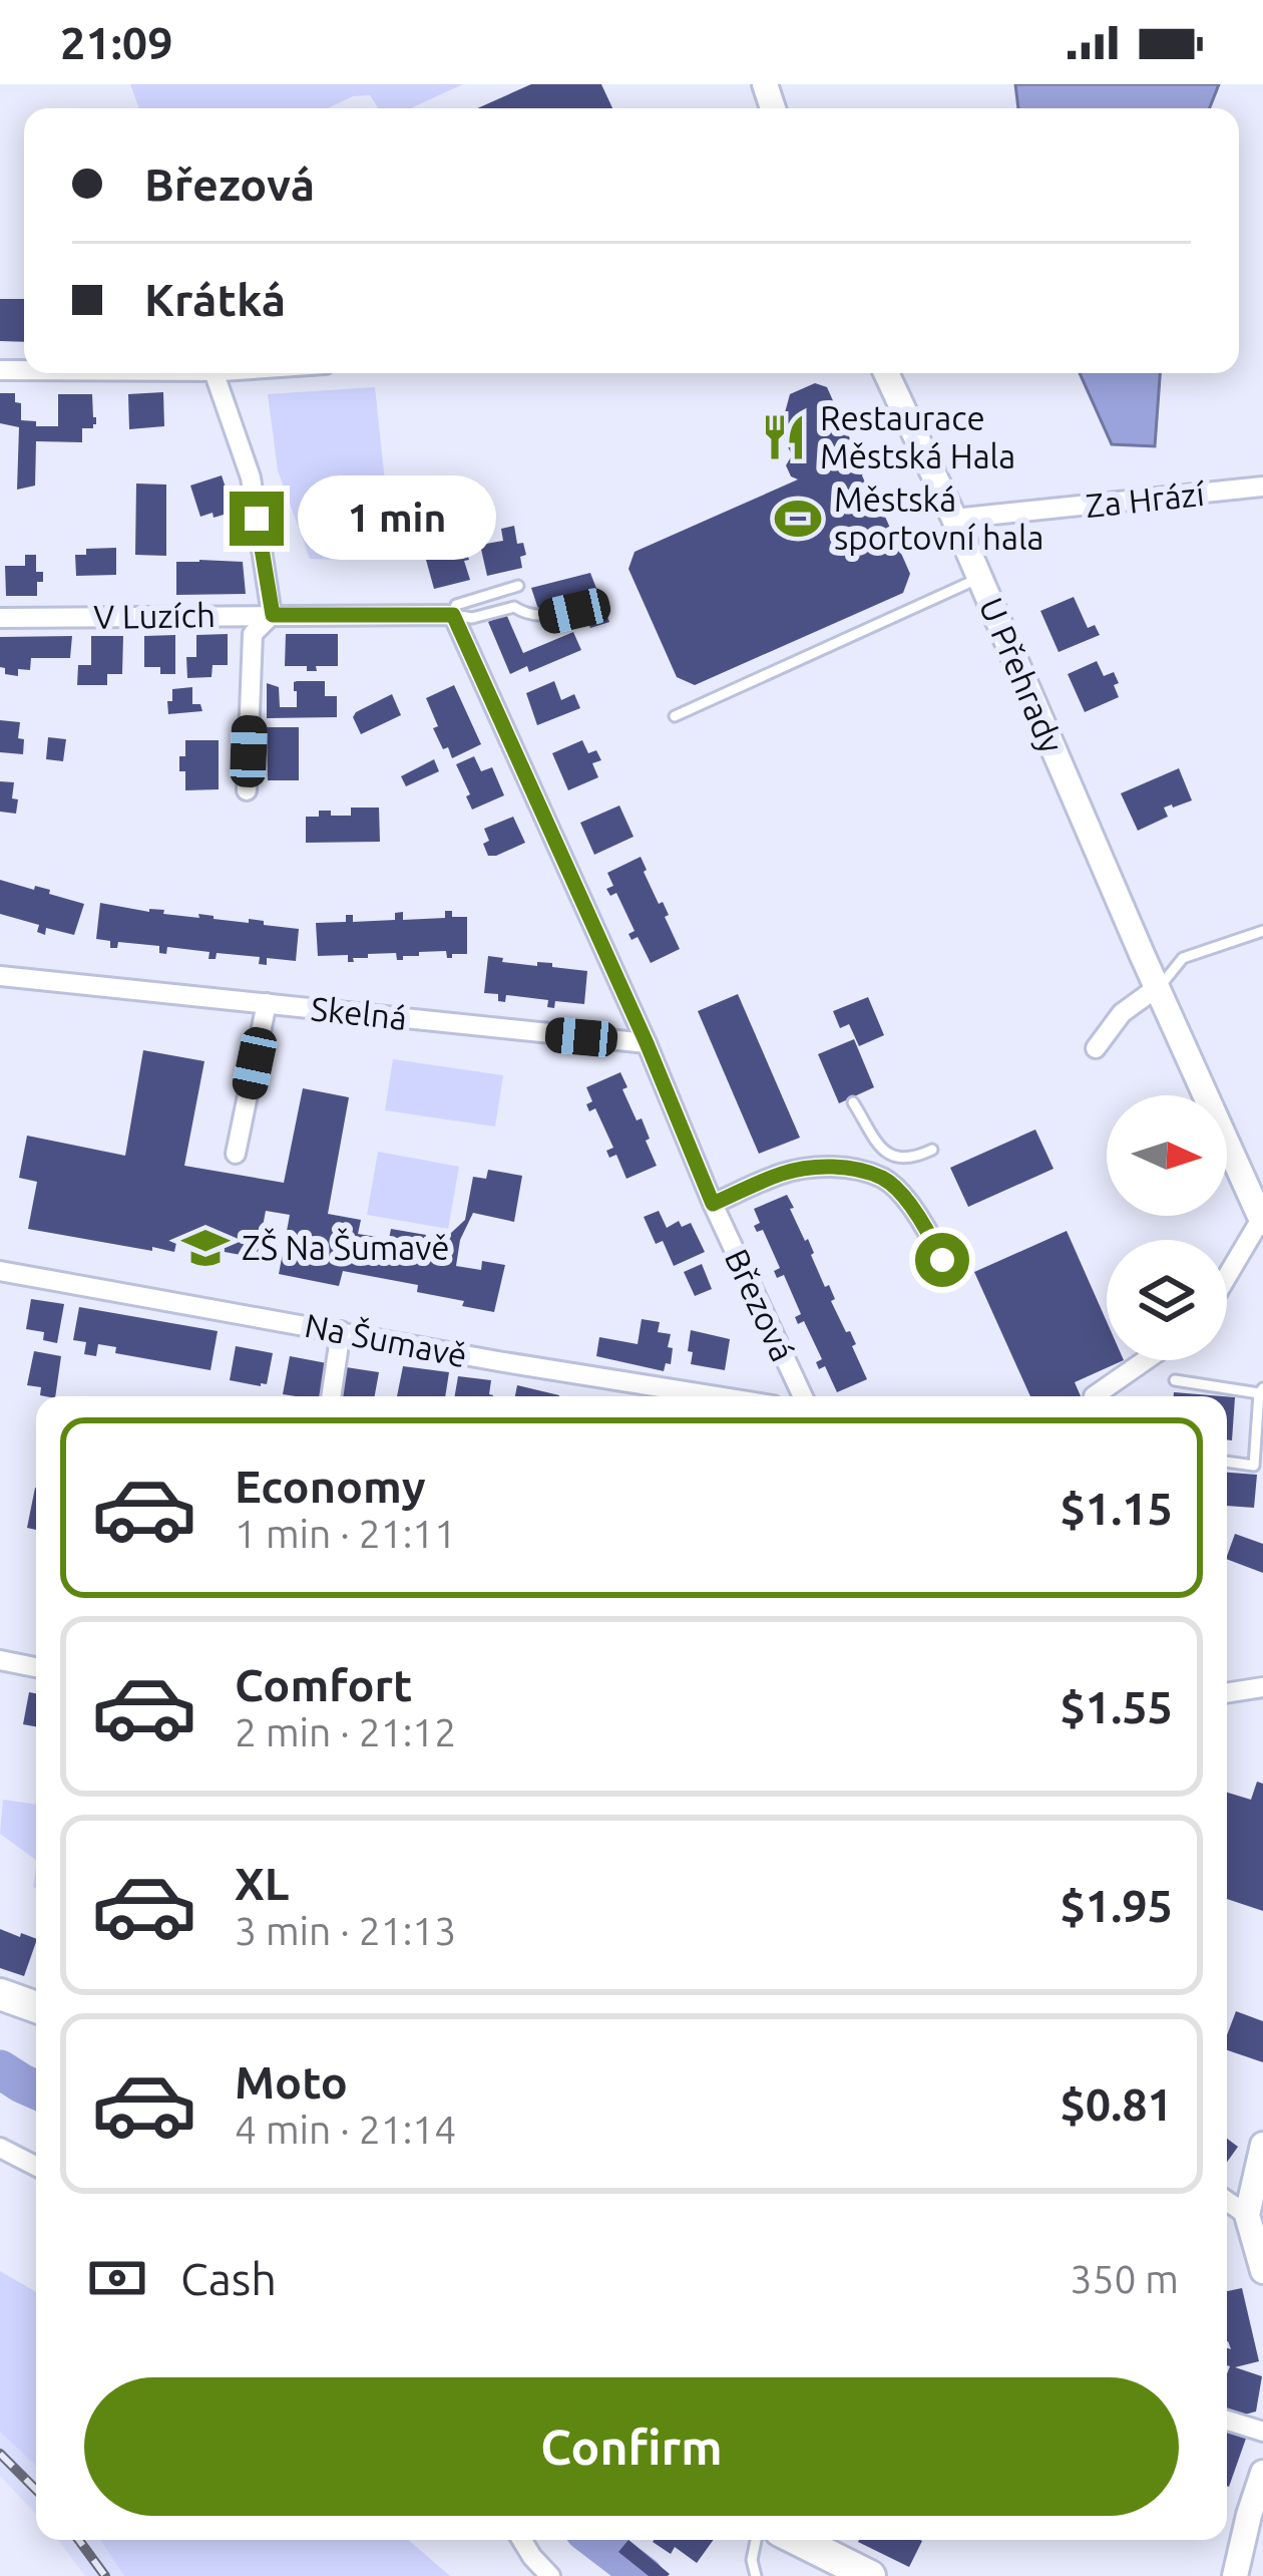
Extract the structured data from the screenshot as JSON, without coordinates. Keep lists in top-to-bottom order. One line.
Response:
{"streets":{"street":["Za Hrází","V Luzích","U Přehrady","Skelná","Březová","Na Šumavě"]},"crossings":[["Za Hrází","U Přehrady"],["V Luzích","Březová"],["Skelná","Březová"]],"places":{"restaurant":["Restaurace Městská Hala"],"sports":["Městská sportovní hala"],"school or university":["ZŠ Na Šumavě"]},"north":"right","page":{"status":"21:09","banner":["Březová","Krátká"],"bubble":"1 min","list":[{"name":"Economy","note":"1 min · 21:11","value":"$1.15"},{"name":"Comfort","note":"2 min · 21:12","value":"$1.55"},{"name":"XL","note":"3 min · 21:13","value":"$1.95"},{"name":"Moto","note":"4 min · 21:14","value":"$0.81"}],"pay":["Cash","350 m"],"buttons":"Confirm"}}
